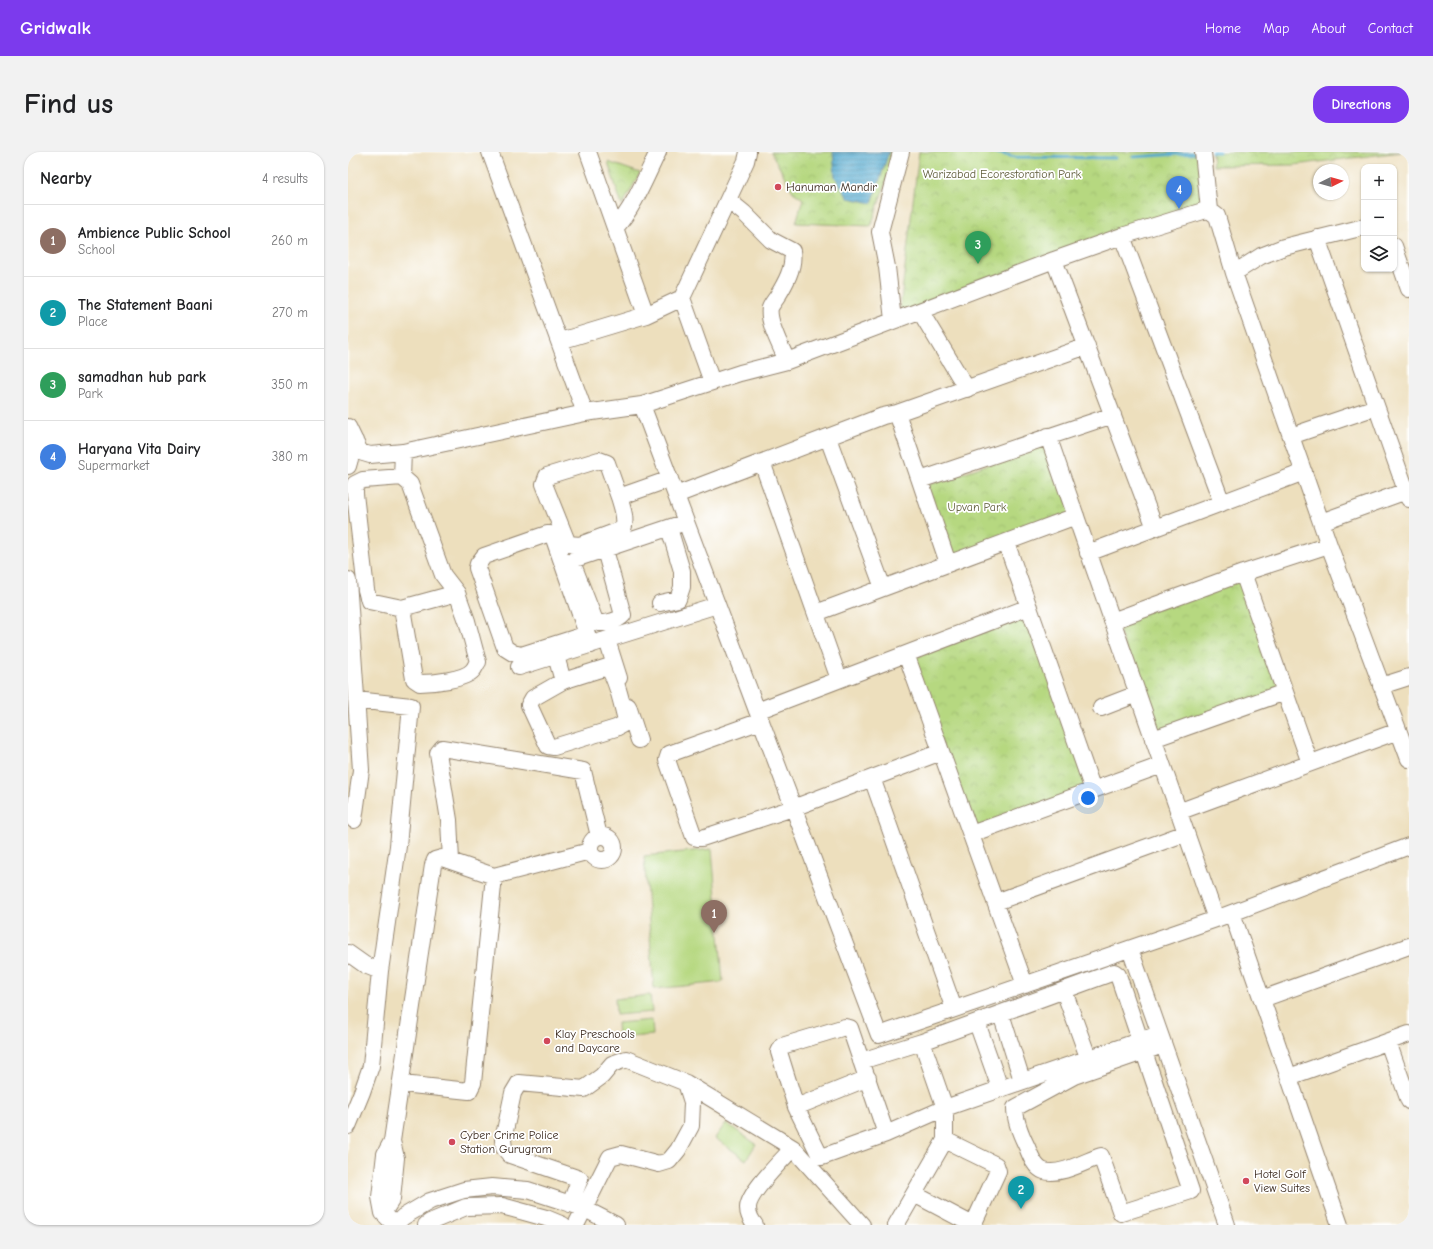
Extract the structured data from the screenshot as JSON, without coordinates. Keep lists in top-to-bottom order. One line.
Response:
{"parks":["Warizabad Ecorestoration Park","Upvan Park"],"places":["Hanuman Mandir","Klay Preschools and Daycare","Cyber Crime Police Station Gurugram","Hotel Golf View Suites"],"north":"right","page":{"header":"Gridwalk","nav":["Home","Map","About","Contact"],"buttons":"Directions","title":"Find us","heading":["Nearby","4 results"],"map_buttons":["+","−"],"pins":["4","3","1","2"],"list":[{"mark":"1","name":"Ambience Public School","note":"School","value":"260 m"},{"mark":"2","name":"The Statement Baani","note":"Place","value":"270 m"},{"mark":"3","name":"samadhan hub park","note":"Park","value":"350 m"},{"mark":"4","name":"Haryana Vita Dairy","note":"Supermarket","value":"380 m"}]}}
